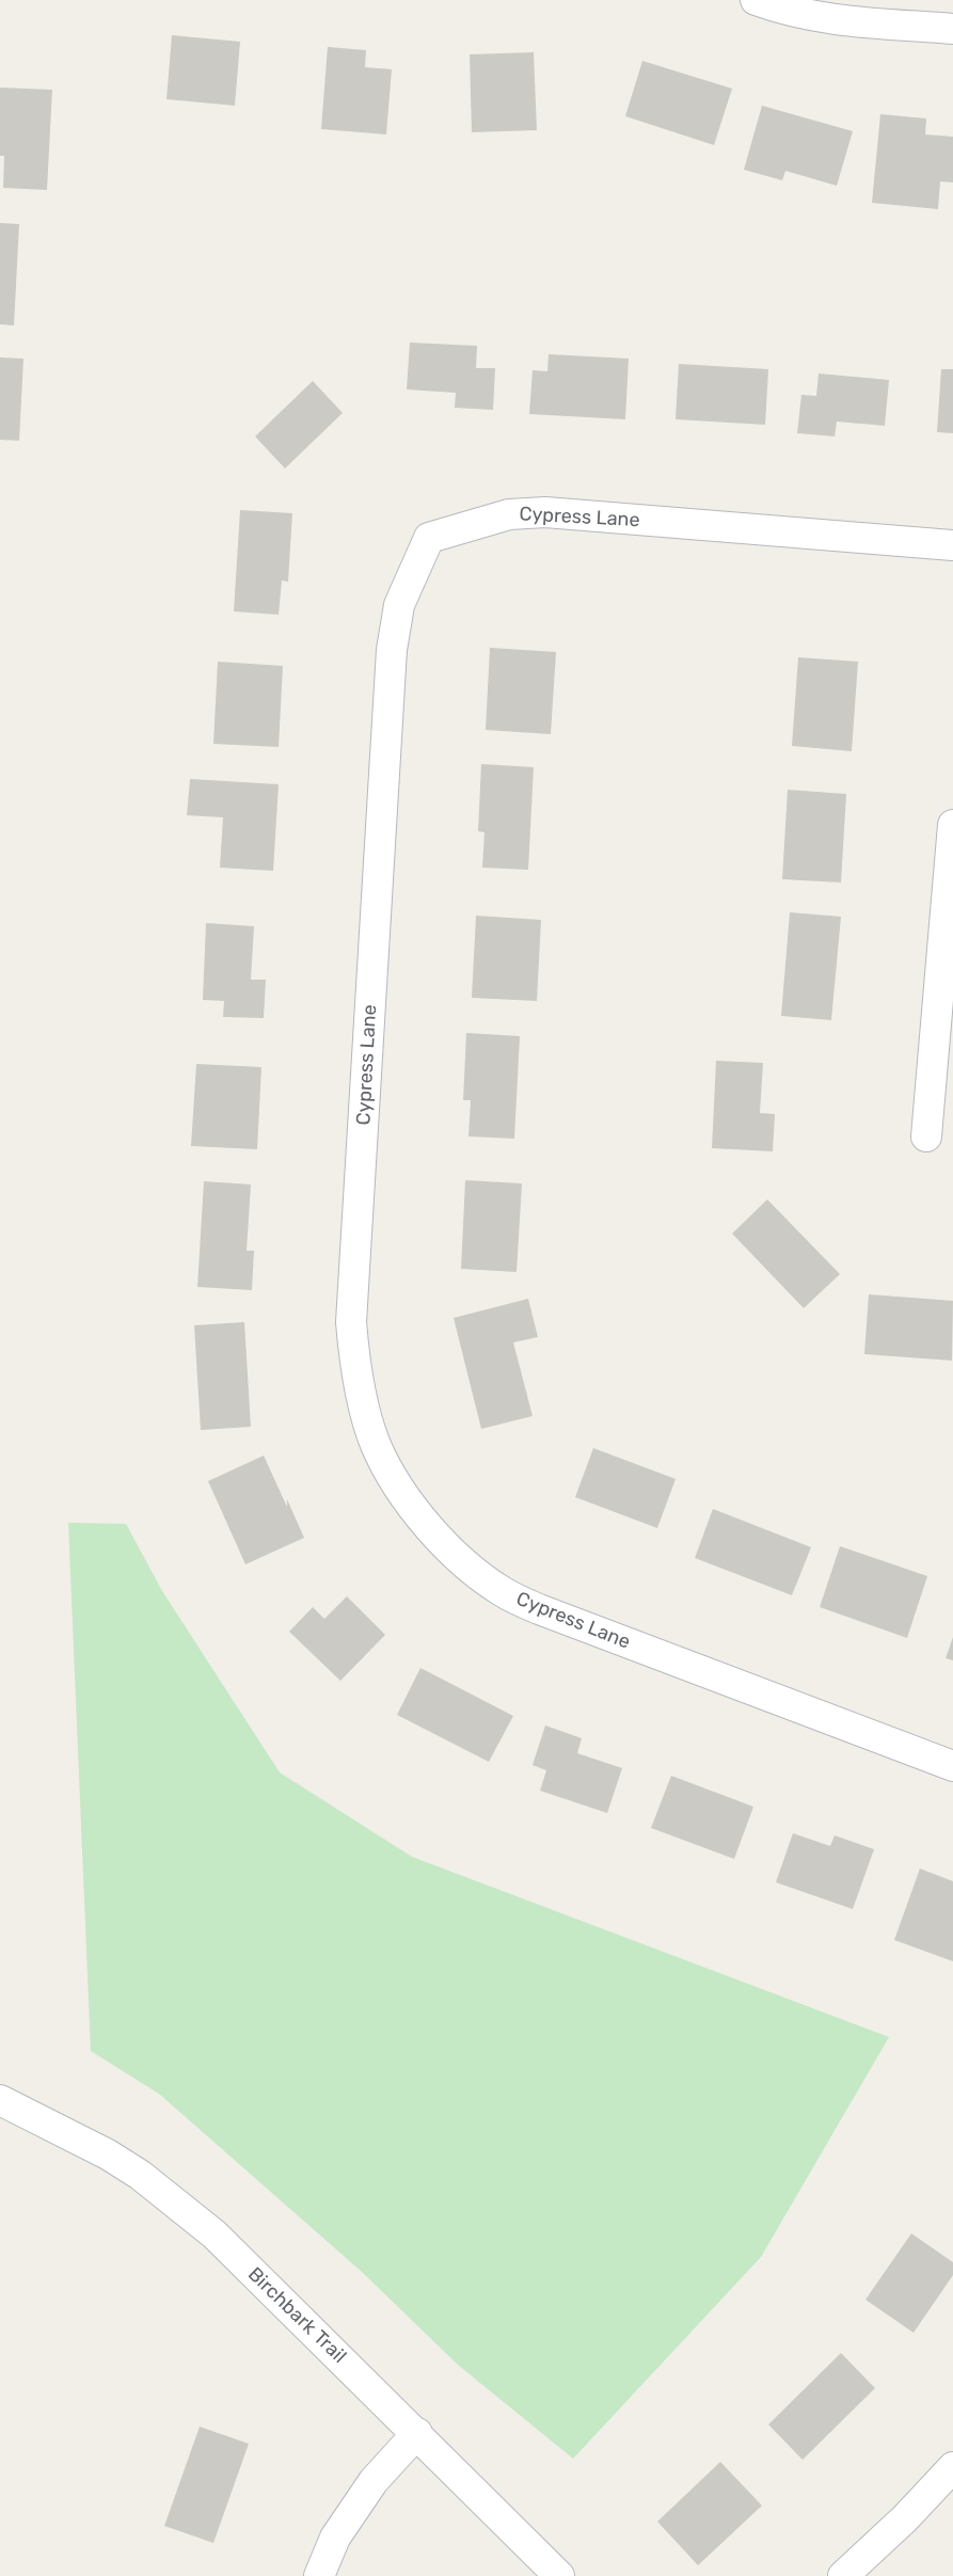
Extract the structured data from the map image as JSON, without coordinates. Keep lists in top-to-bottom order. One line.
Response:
{"streets":{"street":["Cypress Lane","Birchbark Trail"]}}
